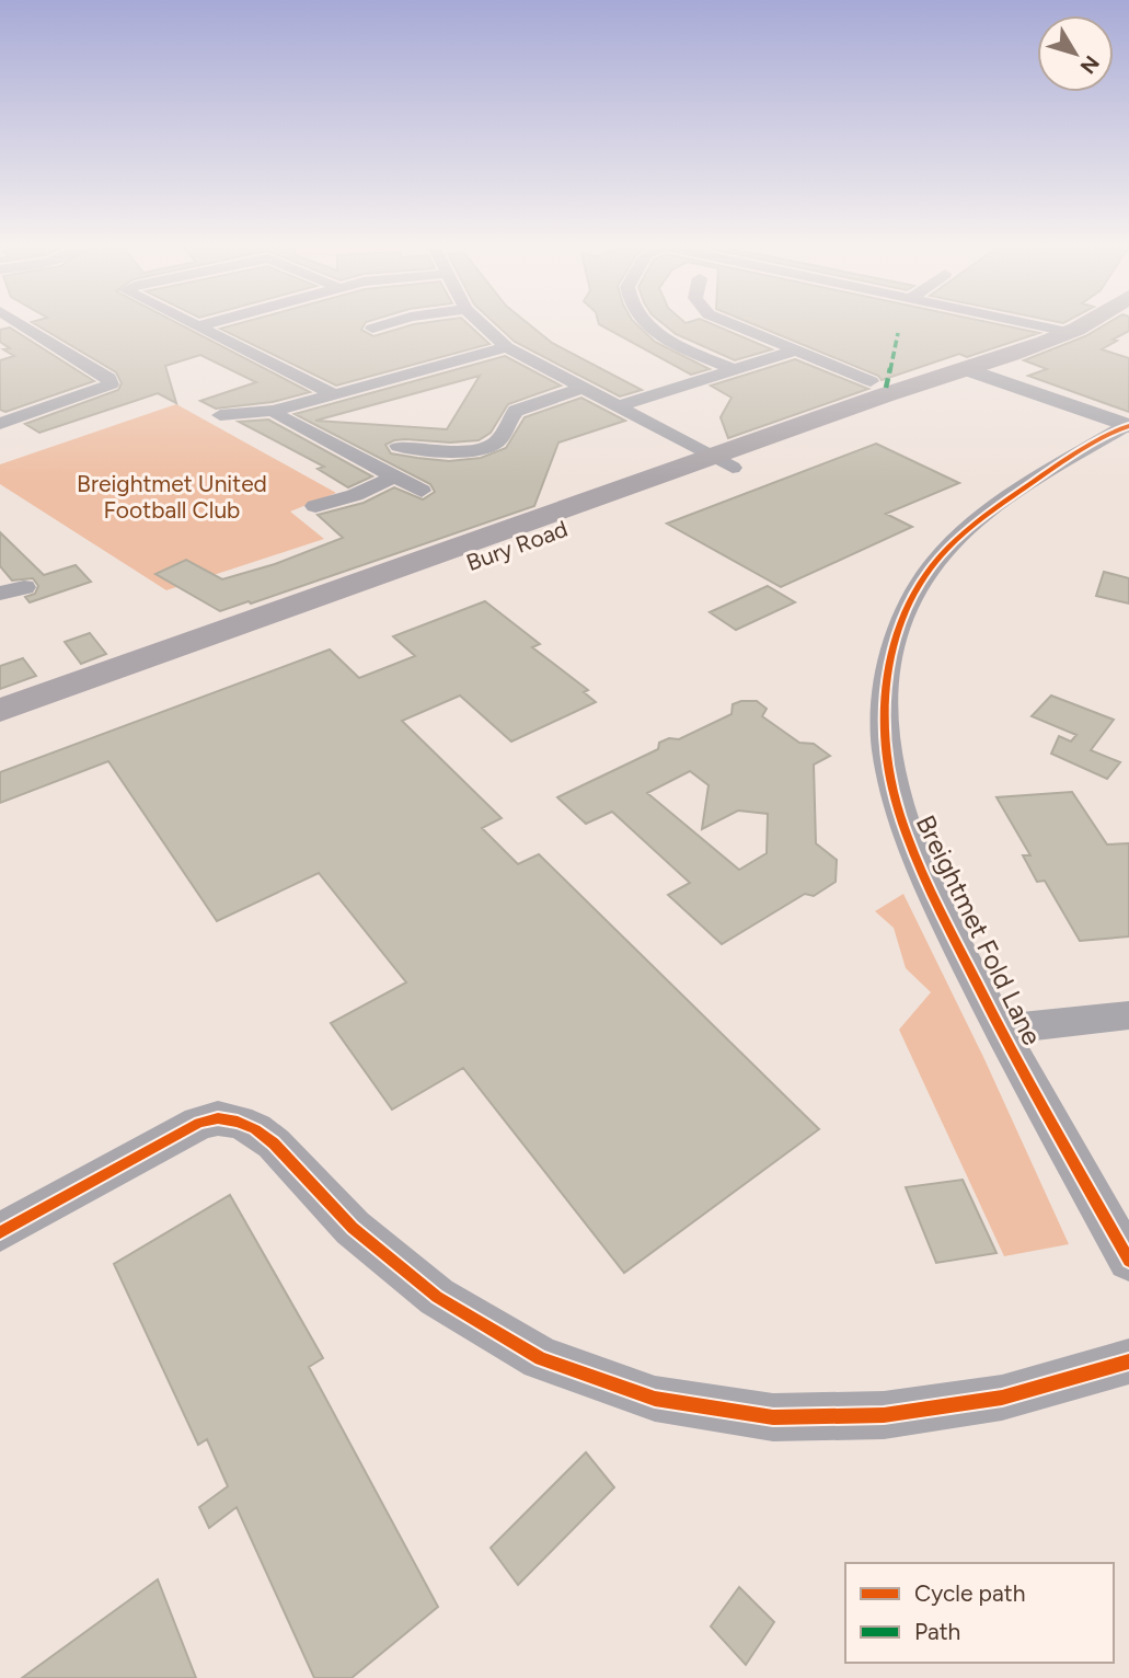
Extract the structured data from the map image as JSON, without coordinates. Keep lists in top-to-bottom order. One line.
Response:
{"streets":{"highway":["Bury Road"],"street":["Breightmet Fold Lane"]},"parks":["Breightmet United Football Club"],"legend":["Cycle path","Path"],"north":"bottom right"}
